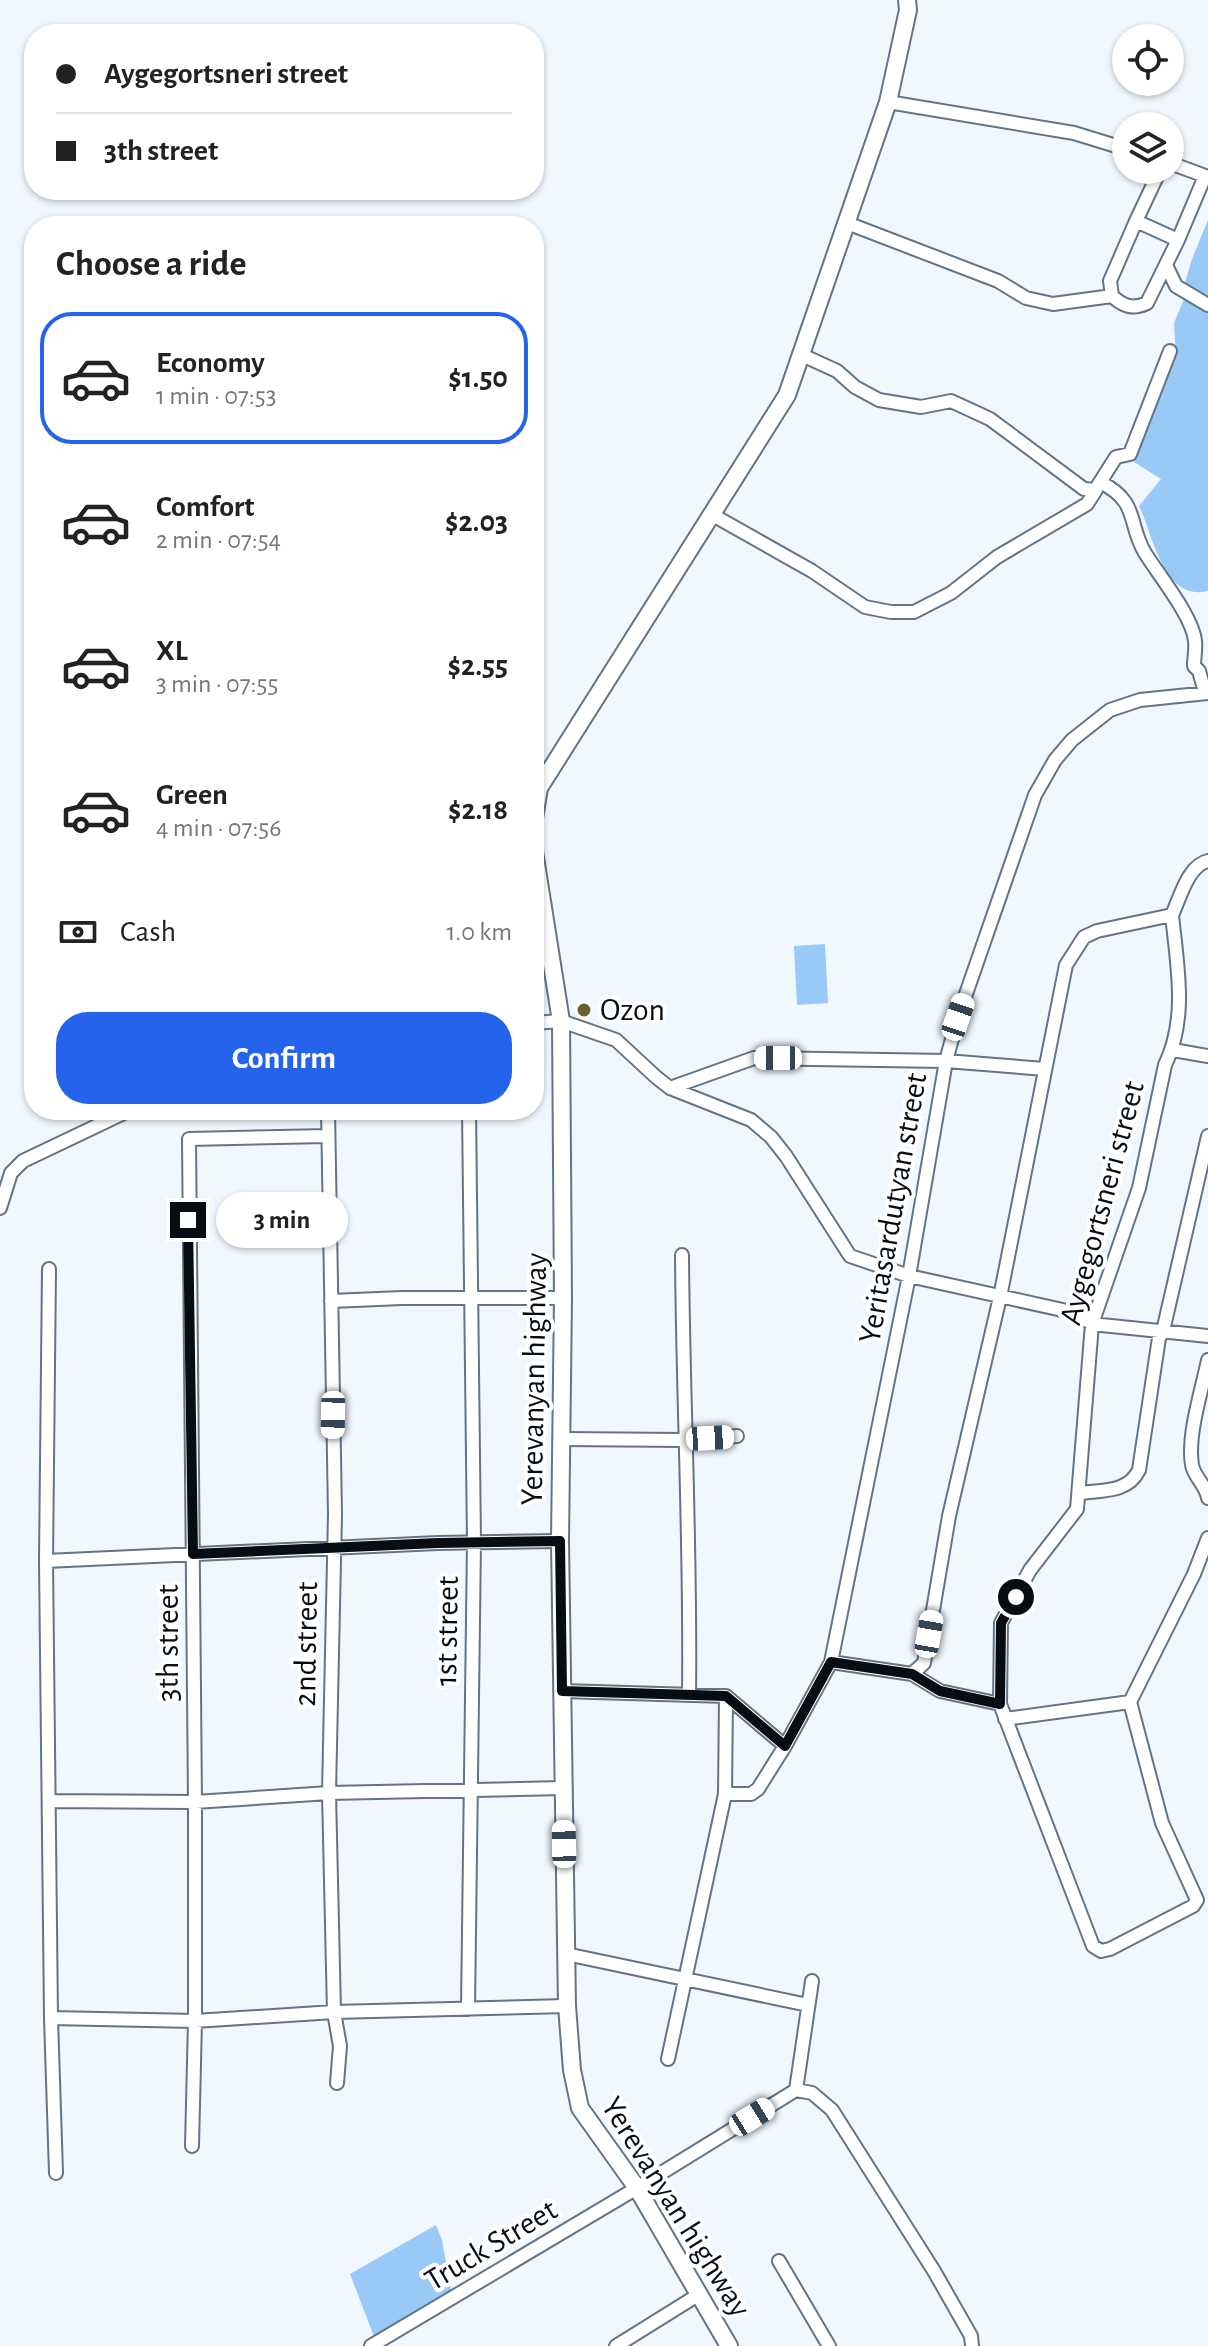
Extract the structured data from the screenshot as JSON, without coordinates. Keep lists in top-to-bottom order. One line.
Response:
{"streets":{"main road":["Yerevanyan highway"],"street":["Aygegortsneri street","Yeritasardutyan street","1st street","3th street","2nd street","Truck Street"]},"crossings":[["Yerevanyan highway","Truck Street"],["3th street","2nd street"]],"places":["Ozon"],"page":{"banner":["Aygegortsneri street","3th street"],"heading":"Choose a ride","list":[{"name":"Economy","note":"1 min · 07:53","value":"$1.50"},{"name":"Comfort","note":"2 min · 07:54","value":"$2.03"},{"name":"XL","note":"3 min · 07:55","value":"$2.55"},{"name":"Green","note":"4 min · 07:56","value":"$2.18"}],"pay":["Cash","1.0 km"],"buttons":"Confirm","bubble":"3 min"}}
